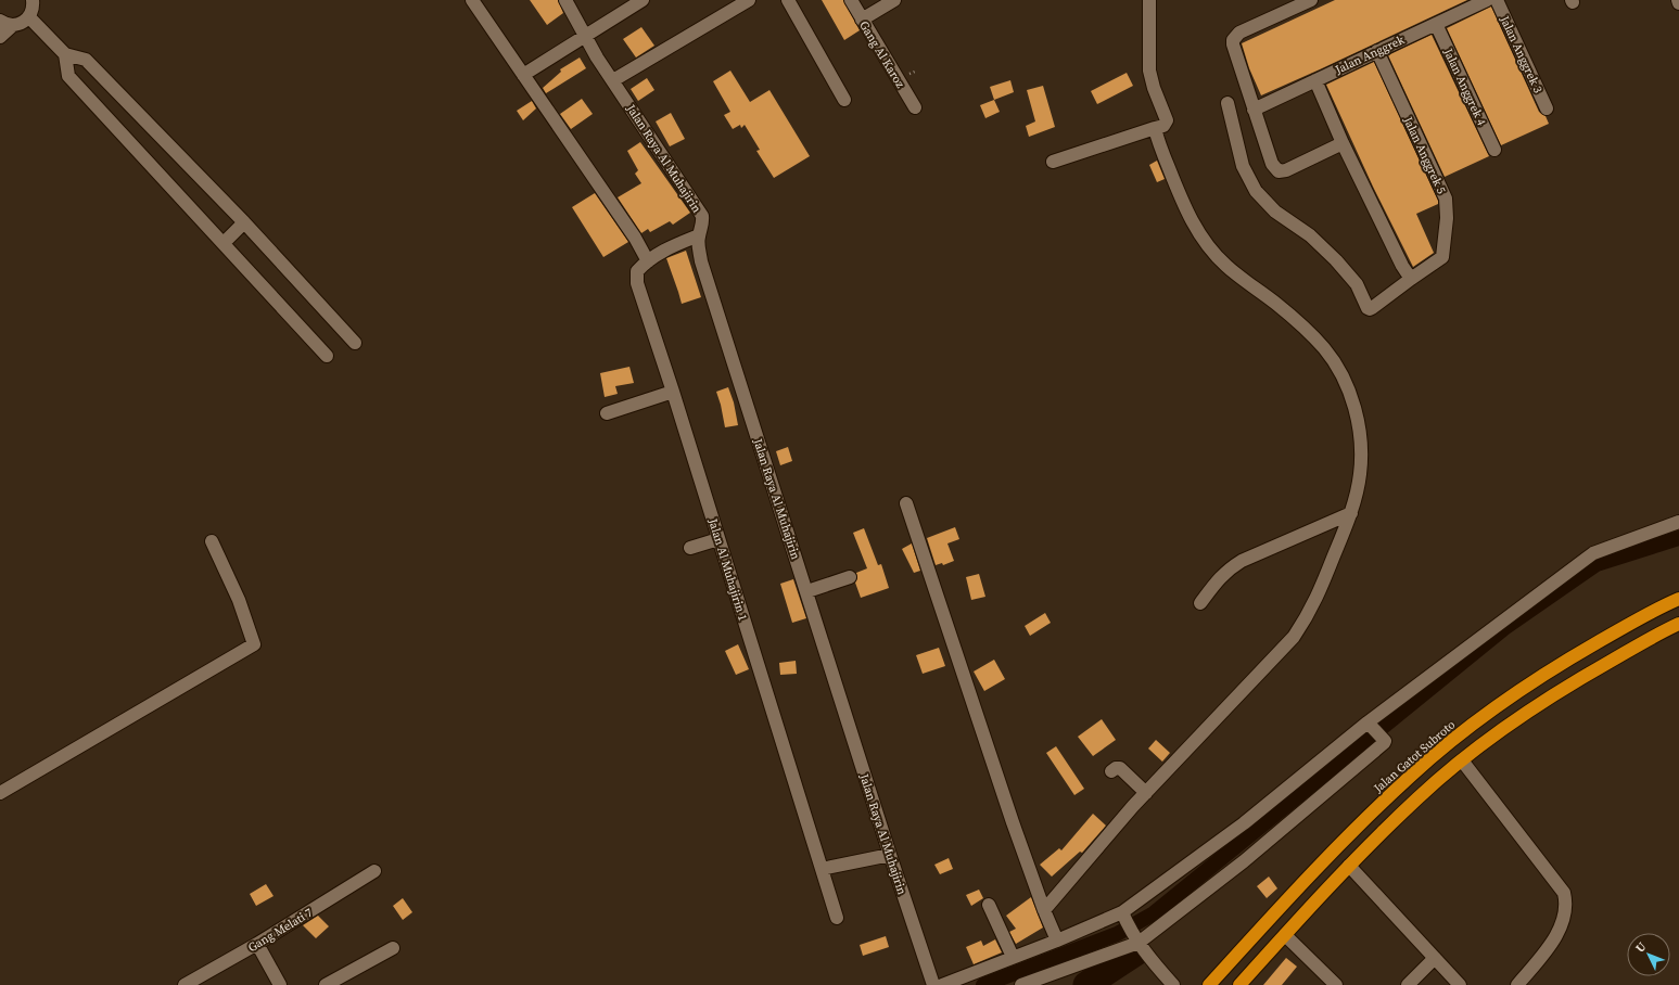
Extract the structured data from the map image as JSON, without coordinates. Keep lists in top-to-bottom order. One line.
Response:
{"streets":{"highway":["Jalan Gatot Subroto"],"street":["Gang Al Karoz","Jalan Anggrek","Jalan Anggrek 3","Jalan Anggrek 4","Jalan Anggrek 5","Jalan Raya Al Muhajirin","Jalan Al Muhajirin 1","Gang Melati 7"]},"crossings":[["Jalan Anggrek","Jalan Anggrek 4"],["Jalan Anggrek","Jalan Anggrek 5"],["Jalan Raya Al Muhajirin","Jalan Al Muhajirin 1"]],"north":"top left"}
